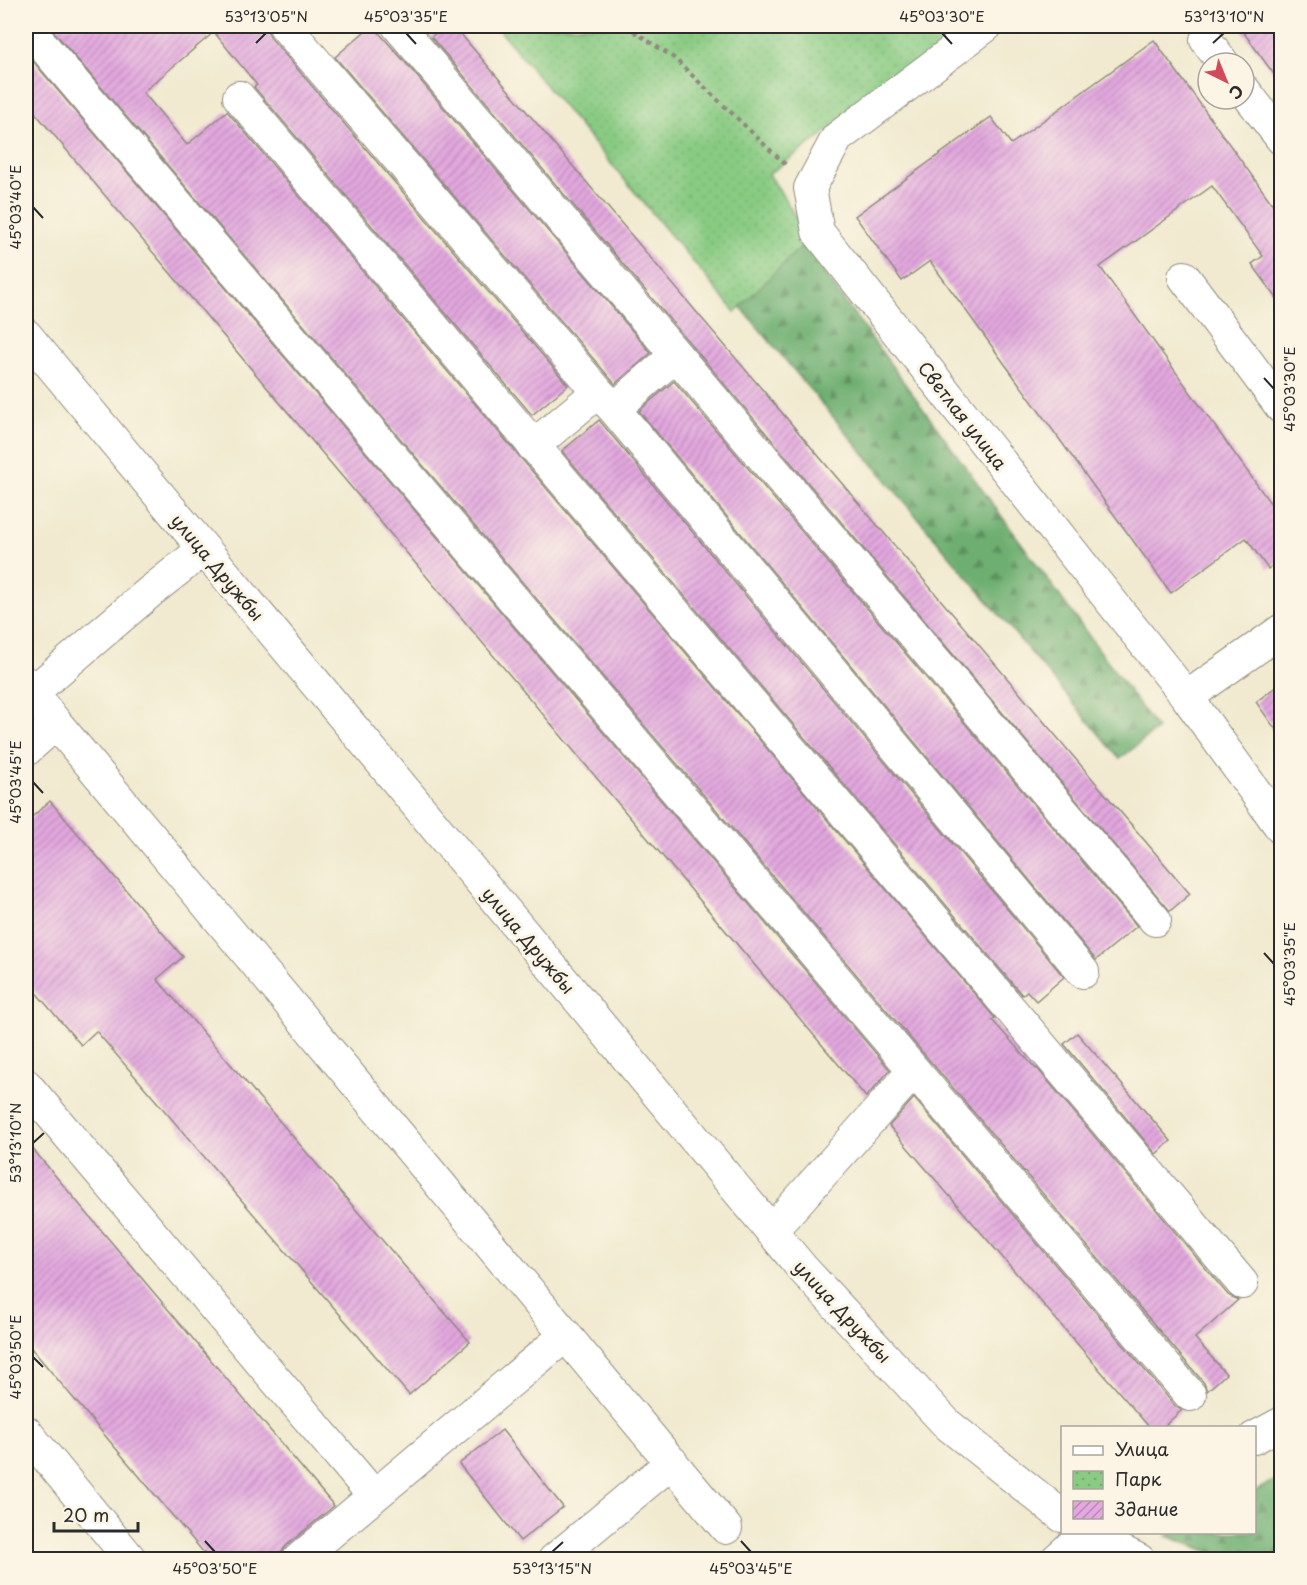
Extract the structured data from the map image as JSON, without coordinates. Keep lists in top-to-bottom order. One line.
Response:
{"streets":{"street":["Светлая улица","улица Дружбы"]},"legend":["Улица","Парк","Здание"],"scale_bar":"20 m","north":"bottom right","coordinates":["53°13'05\"N","45°03'35\"E","45°03'30\"E","53°13'10\"N","45°03'40\"E","45°03'45\"E","45°03'50\"E","53°13'15\"N"]}
